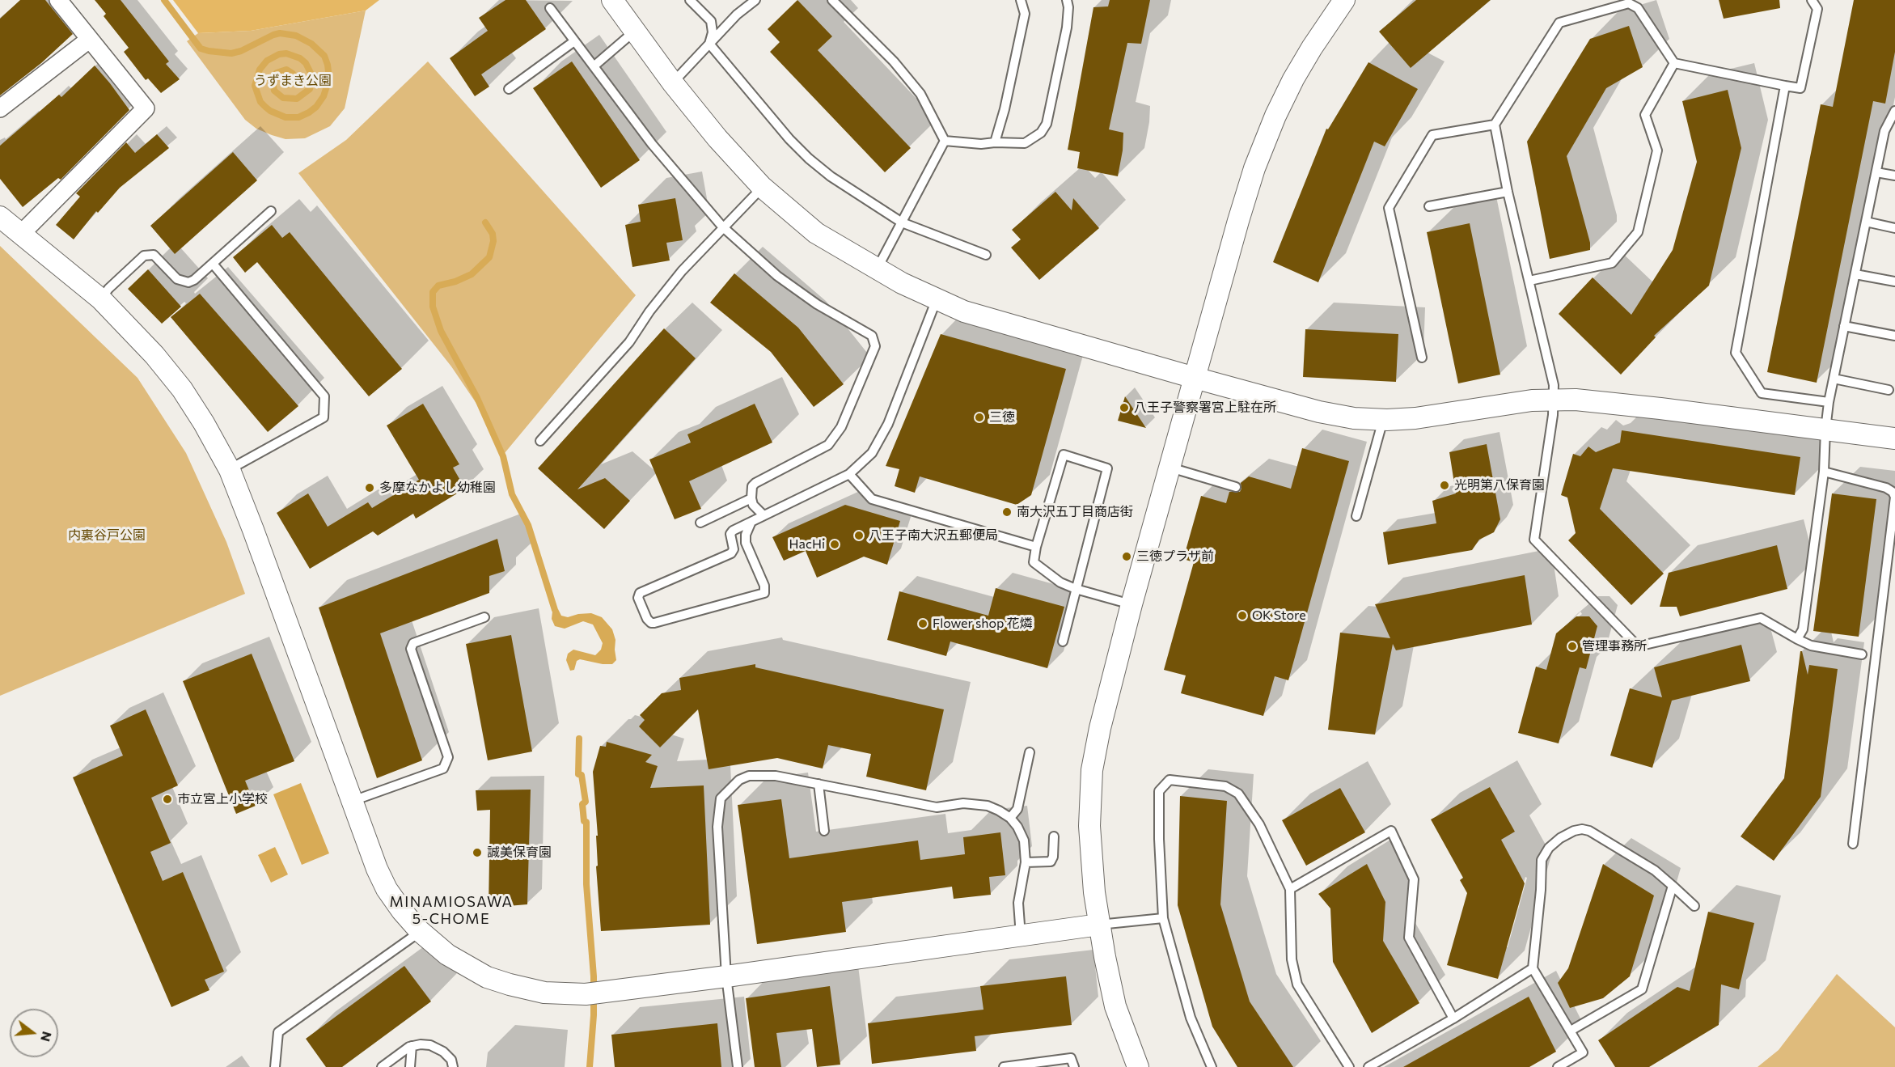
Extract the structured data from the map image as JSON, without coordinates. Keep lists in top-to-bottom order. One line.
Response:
{"districts":["MINAMIOSAWA 5-CHOME"],"parks":["うずまき公園","内裏谷戸公園"],"places":["八王子警察署宮上駐在所","三徳","光明第八保育園","多摩なかよし幼稚園","南大沢五丁目商店街","八王子南大沢五郵便局","HacHi","三徳プラザ前","OK Store","Flower shop 花燐","管理事務所","市立宮上小学校","誠美保育園"],"north":"right"}
